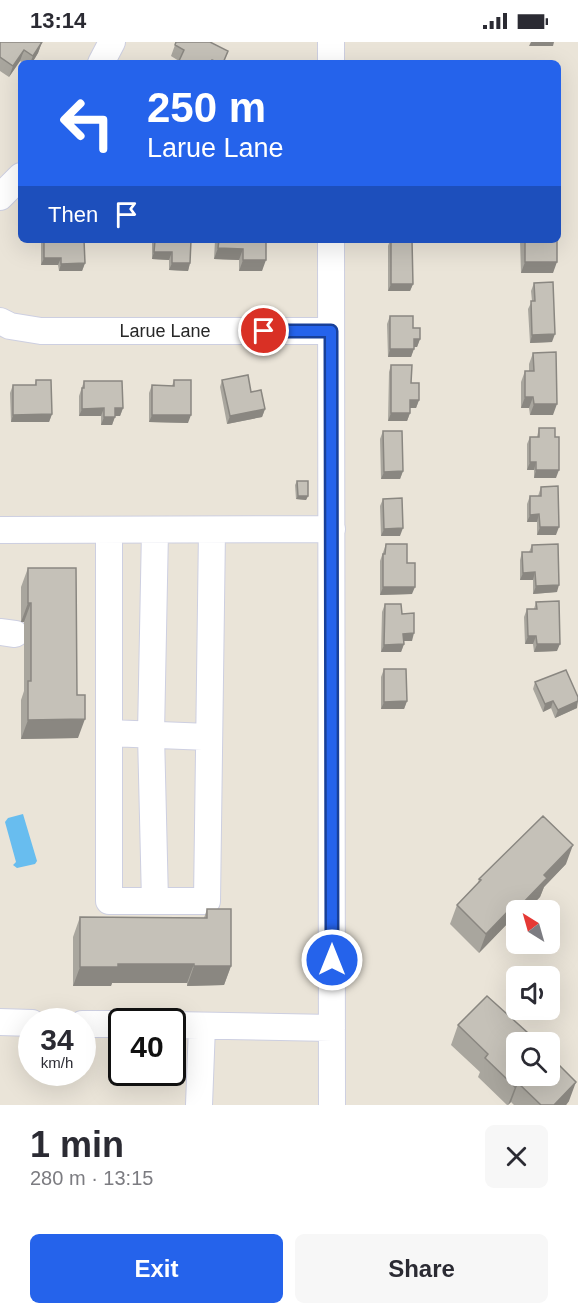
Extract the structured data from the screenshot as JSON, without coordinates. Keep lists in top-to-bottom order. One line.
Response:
{"streets":{"street":["Larue Lane"]},"north":"top left","page":{"status":"13:14","turn":["250 m","Larue Lane"],"then":"Then","speed":"34 km/h","limit":"40","heading":["1 min","280 m · 13:15"],"buttons":["Exit","Share"]}}
